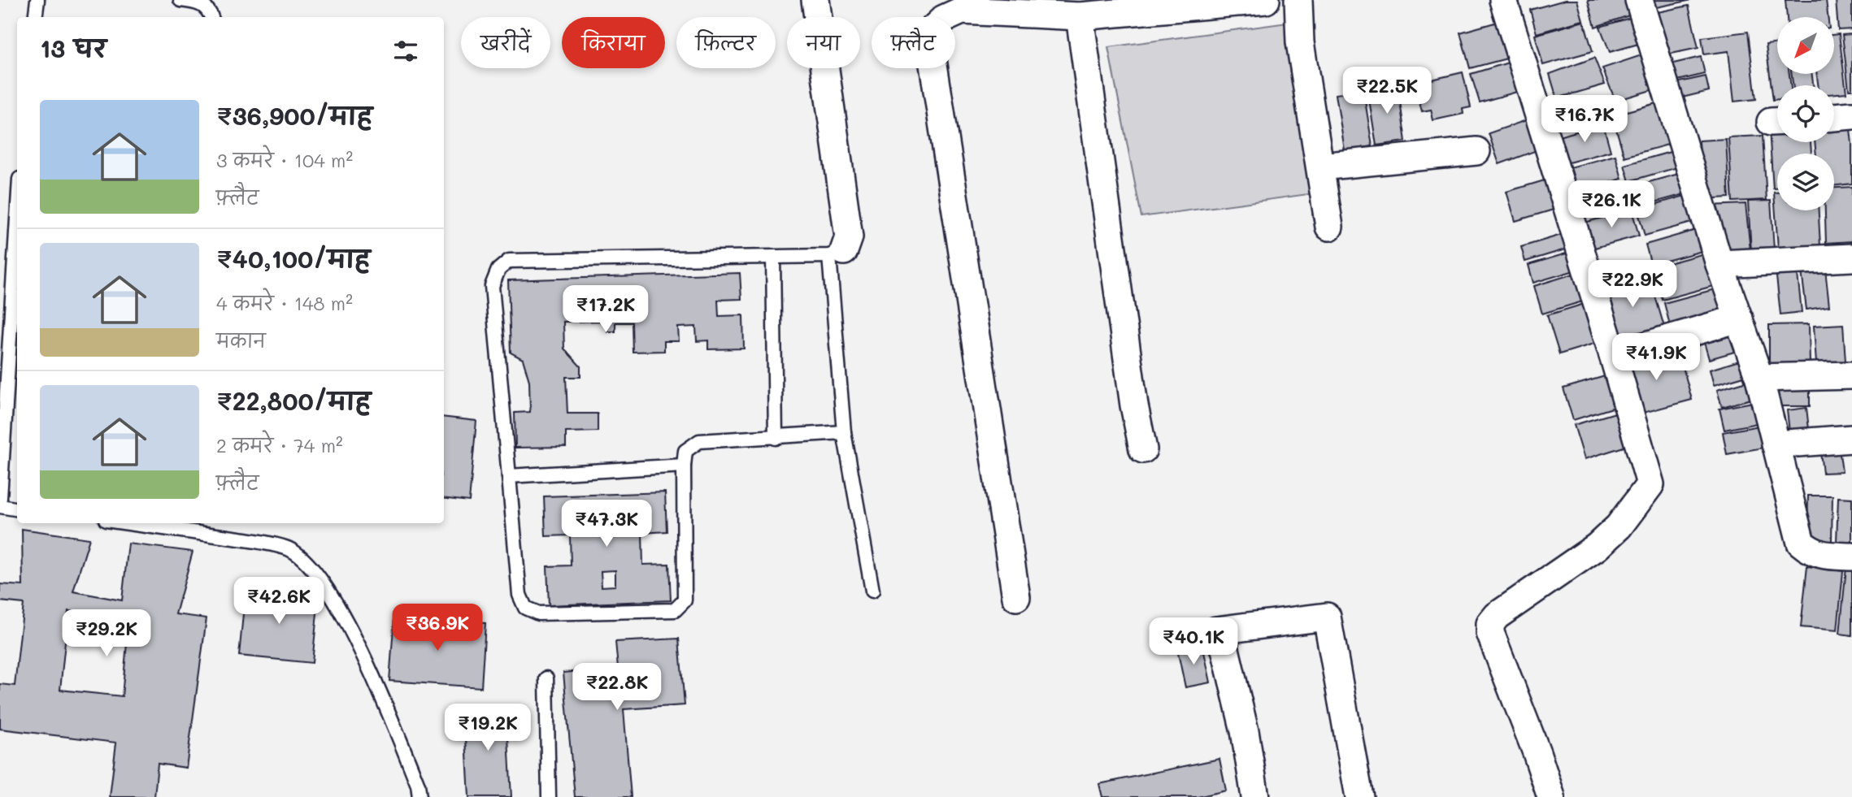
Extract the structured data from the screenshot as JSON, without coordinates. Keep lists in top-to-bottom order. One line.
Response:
{"north":"bottom left","page":{"chip":["खरीदें","किराया","फ़िल्टर","नया","फ़्लैट"],"heading":"13 घर","price":["₹22.5K","₹16.7K","₹26.1K","₹22.9K","₹17.2K","₹41.9K","₹47.3K","₹42.6K","₹36.9K","₹29.2K","₹40.1K","₹22.8K","₹19.2K"],"list":[{"name":"₹36,900/माह","note":"3 कमरे · 104 m² · फ़्लैट"},{"name":"₹40,100/माह","note":"4 कमरे · 148 m² · मकान"},{"name":"₹22,800/माह","note":"2 कमरे · 74 m² · फ़्लैट"}]}}
